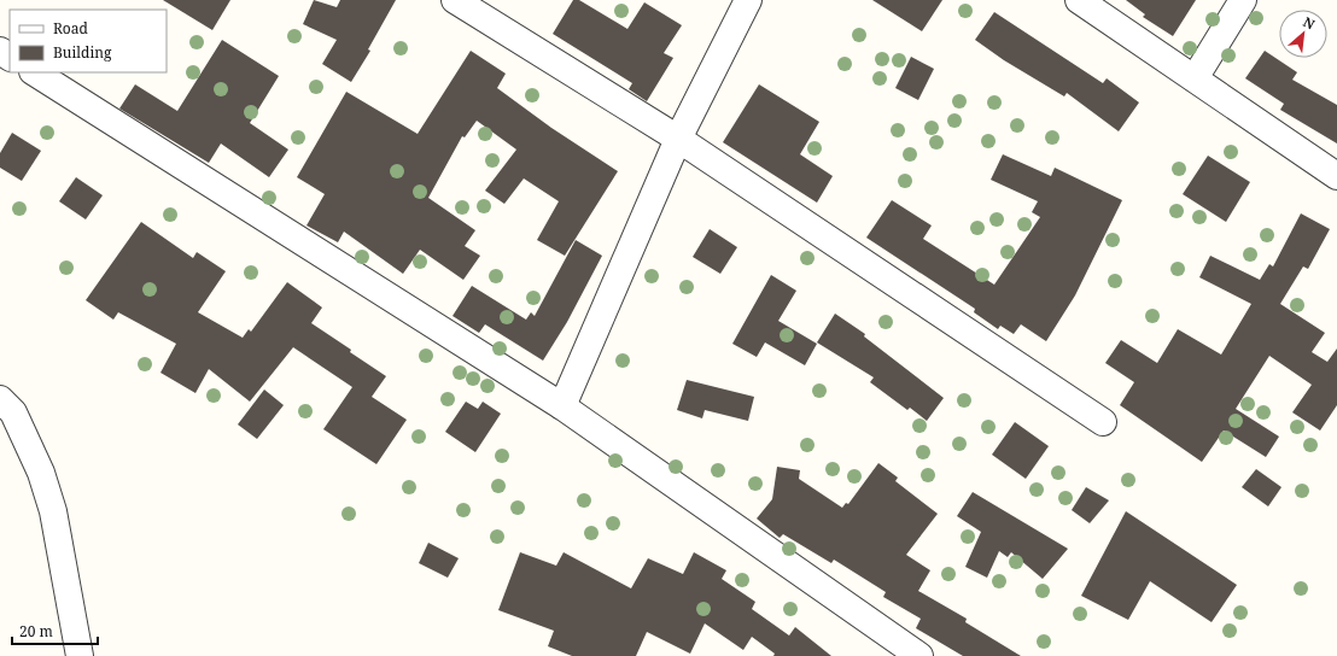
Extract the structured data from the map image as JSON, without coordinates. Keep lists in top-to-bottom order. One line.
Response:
{"legend":["Road","Building"],"scale_bar":"20 m","north":"top right"}
